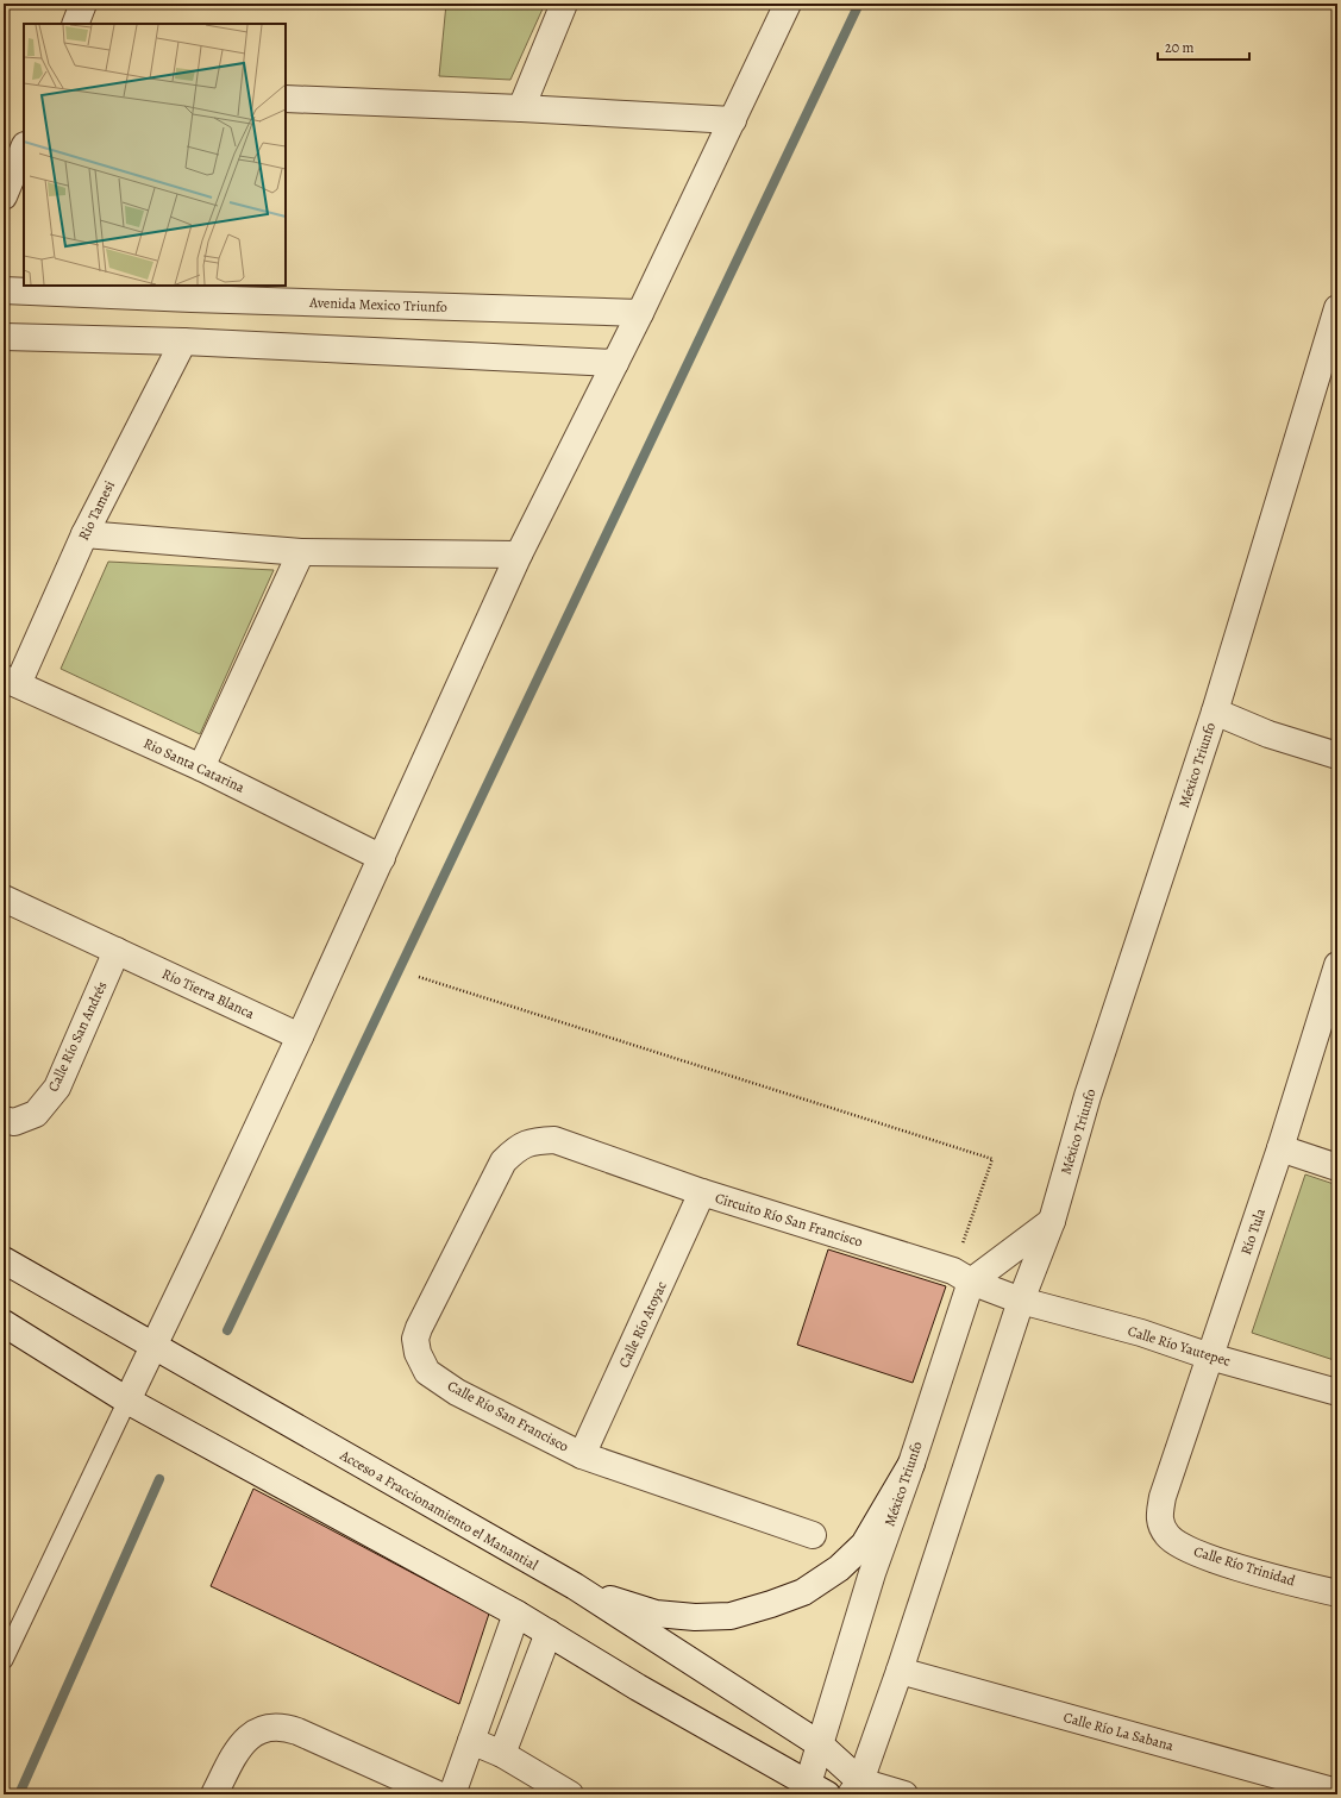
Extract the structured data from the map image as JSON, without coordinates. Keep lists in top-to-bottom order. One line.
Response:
{"streets":{"street":["Avenida Mexico Triunfo","Rio Tamesi","Rio Santa Catarina","México Triunfo","Río Tierra Blanca","Calle Río San Andrés","Circuito Río San Francisco","Río Tula","Calle Río Atoyac","Calle Río Yautepec","Calle Río San Francisco","Acceso a Fraccionamiento el Manantial","Calle Río Trinidad","Calle Río La Sabana"]},"crossings":[["Rio Tamesi","Rio Santa Catarina"],["México Triunfo","Circuito Río San Francisco"],["México Triunfo","Calle Río Yautepec"],["México Triunfo","Acceso a Fraccionamiento el Manantial"],["México Triunfo","Calle Río La Sabana"],["Río Tierra Blanca","Calle Río San Andrés"],["Circuito Río San Francisco","Calle Río Atoyac"],["Circuito Río San Francisco","Calle Río Yautepec"],["Circuito Río San Francisco","Calle Río San Francisco"],["Río Tula","Calle Río Yautepec"],["Río Tula","Calle Río Trinidad"],["Calle Río Atoyac","Calle Río San Francisco"]],"scale_bar":"20 m"}
